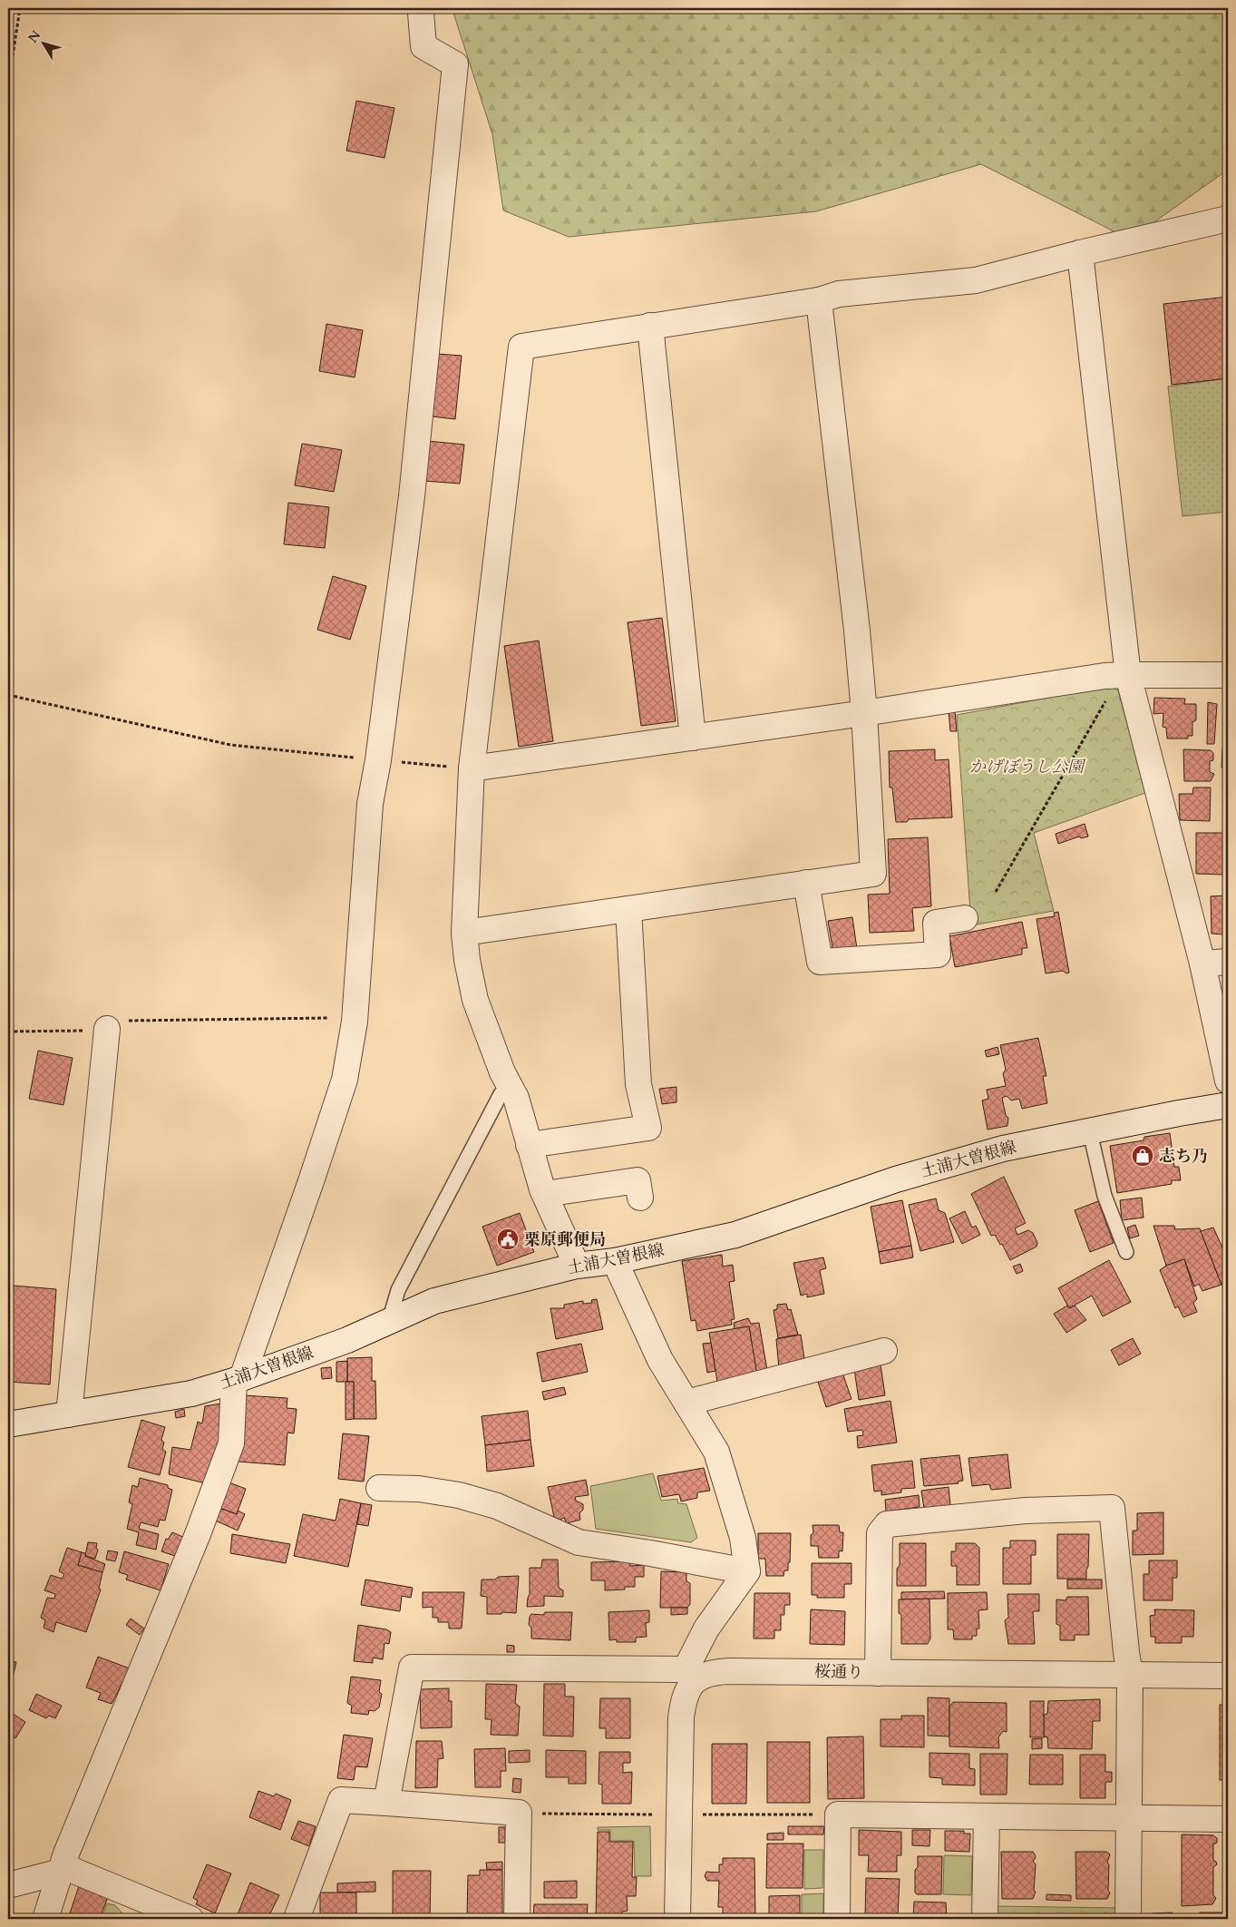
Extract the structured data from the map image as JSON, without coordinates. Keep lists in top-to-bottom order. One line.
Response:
{"streets":{"street":["土浦大曽根線","桜通り"]},"parks":["かげぼうし公園"],"places":{"shop":["志ち乃"],"public building":["栗原郵便局"]},"north":"top left"}
